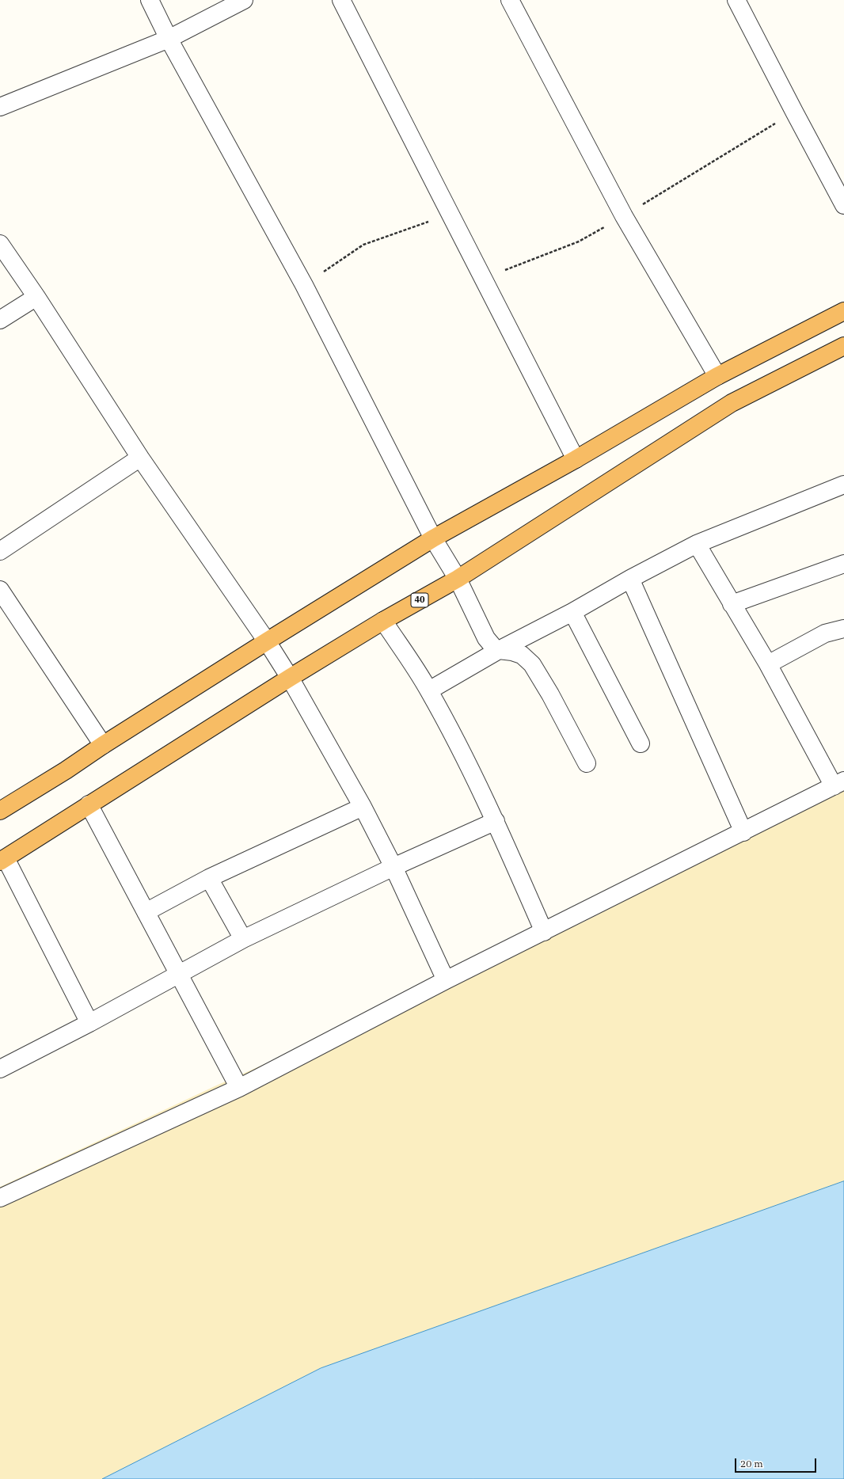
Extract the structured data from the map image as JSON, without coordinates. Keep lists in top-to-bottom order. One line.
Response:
{"streets":{"highway":["40"]},"scale_bar":"20 m"}
